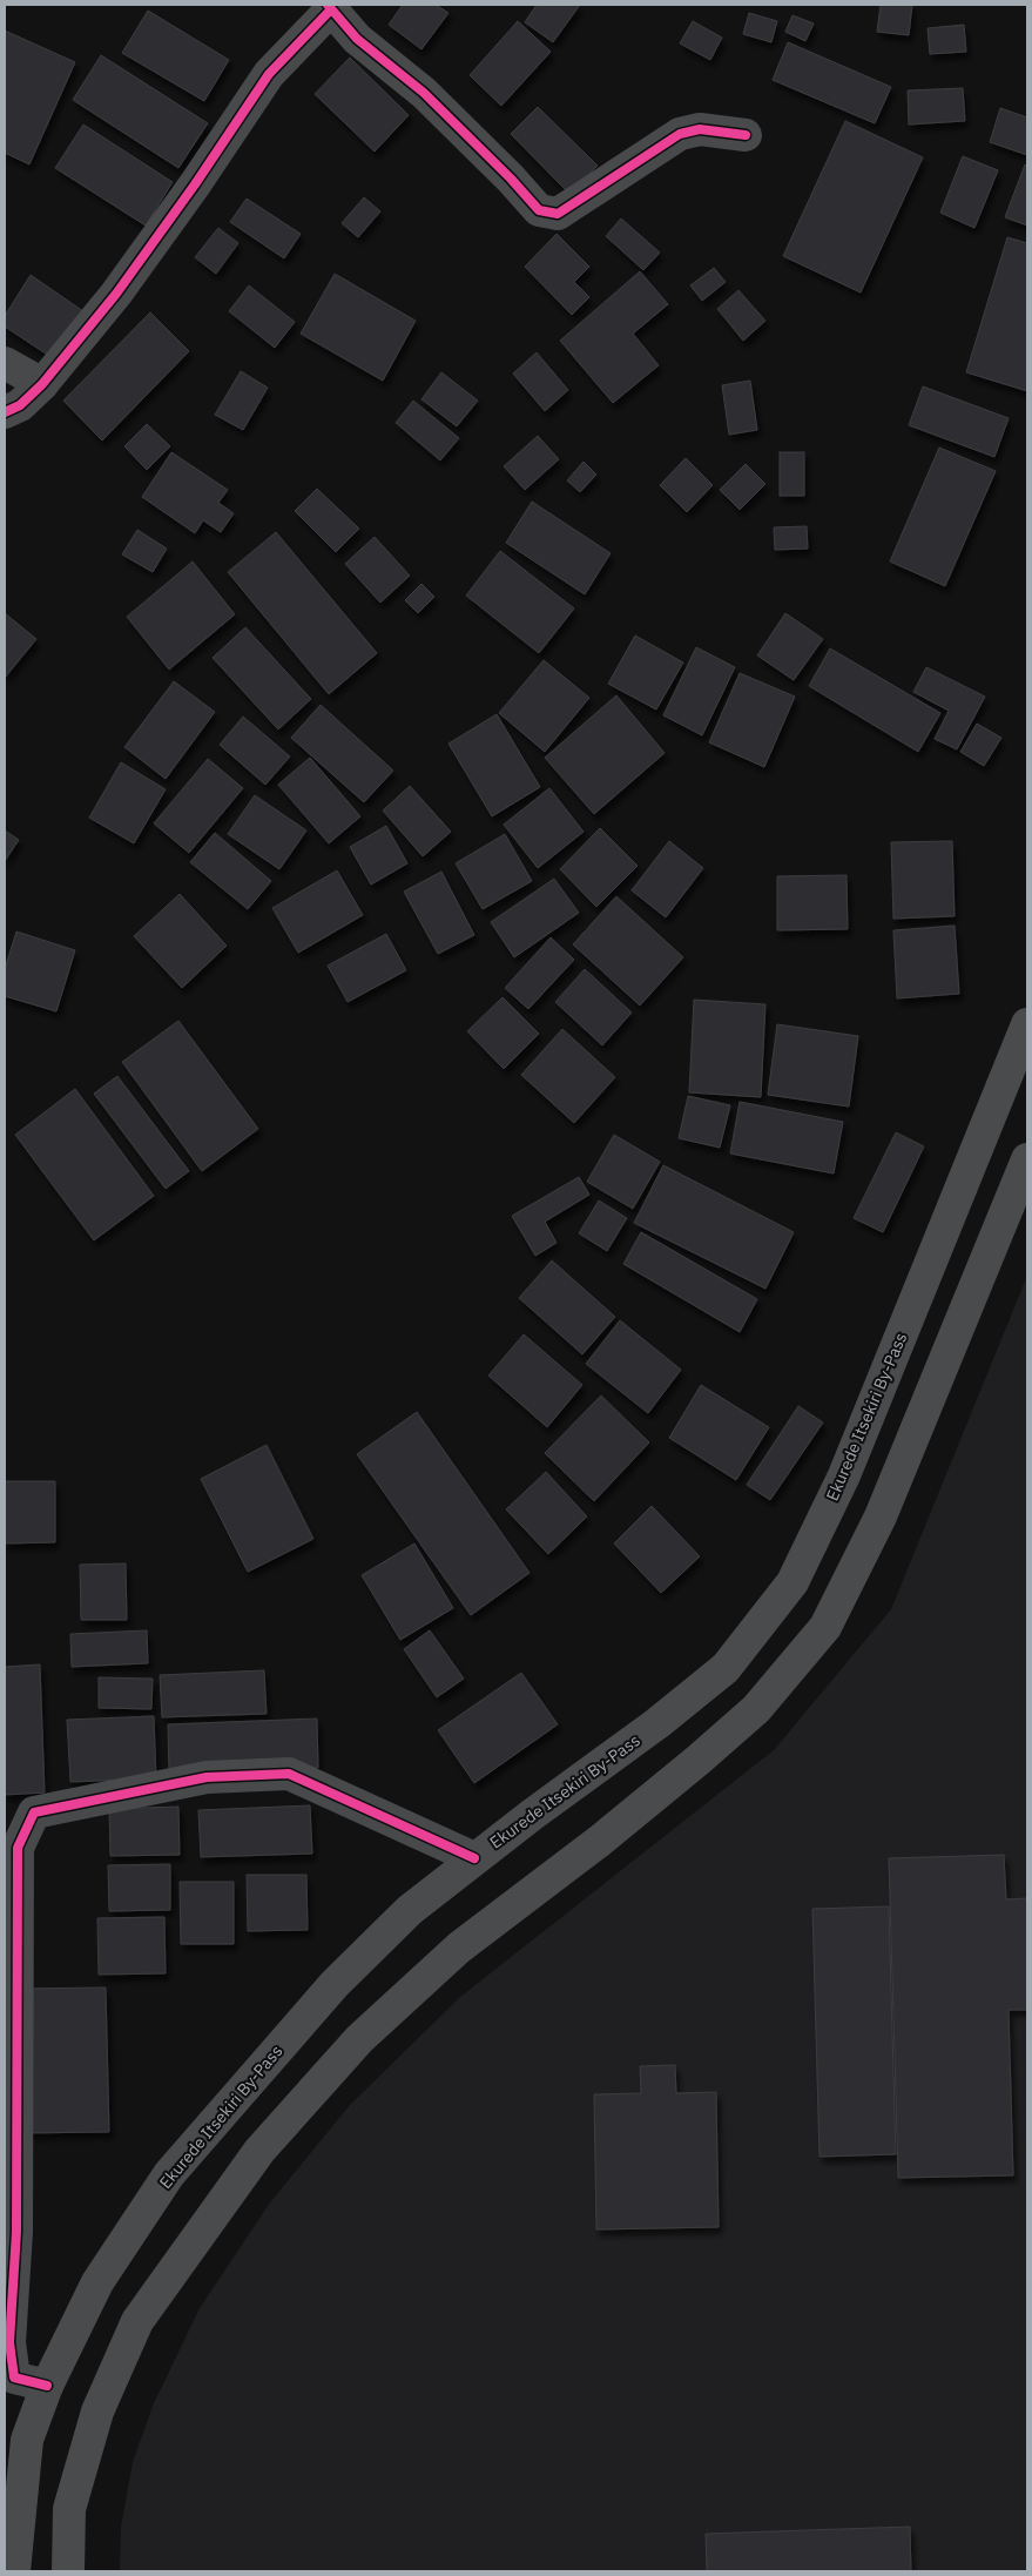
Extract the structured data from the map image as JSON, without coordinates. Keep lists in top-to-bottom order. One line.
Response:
{"streets":{"main road":["Ekurede Itsekiri By-Pass"]}}
